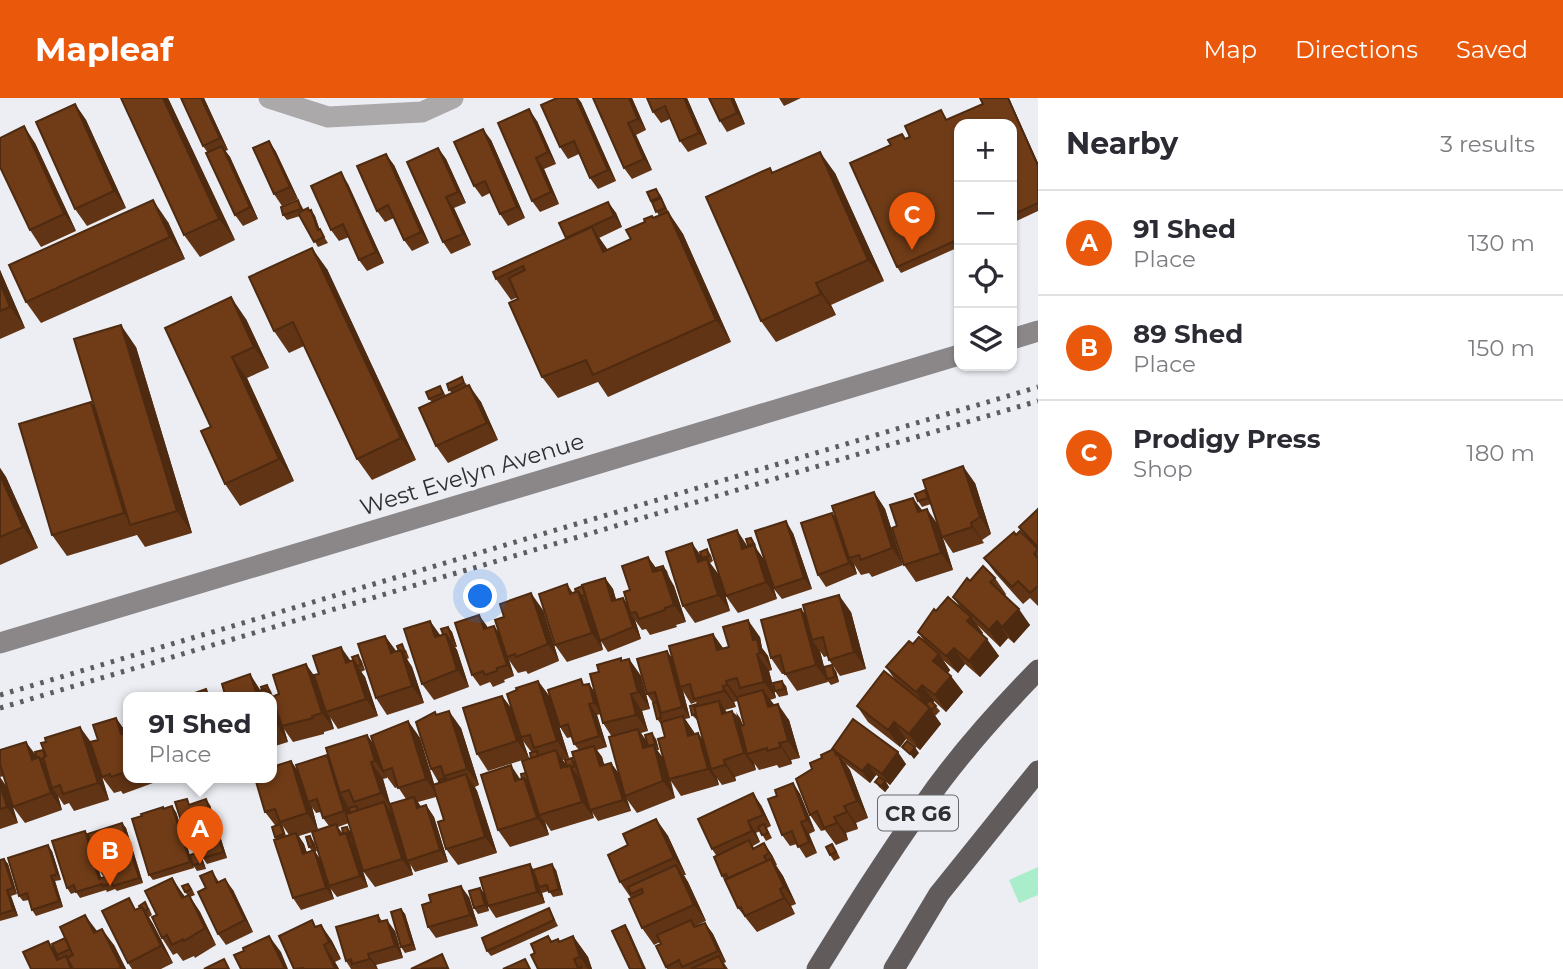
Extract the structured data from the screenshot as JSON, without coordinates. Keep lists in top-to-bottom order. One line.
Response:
{"streets":{"highway":["CR G6"],"main road":["West Evelyn Avenue"]},"page":{"header":"Mapleaf","nav":["Map","Directions","Saved"],"heading":["Nearby","3 results"],"map_buttons":["+","−"],"list":[{"mark":"A","name":"91 Shed","note":"Place","value":"130 m"},{"mark":"B","name":"89 Shed","note":"Place","value":"150 m"},{"mark":"C","name":"Prodigy Press","note":"Shop","value":"180 m"}],"pins":["C","A","B"],"popup":["91 Shed","Place"]}}
